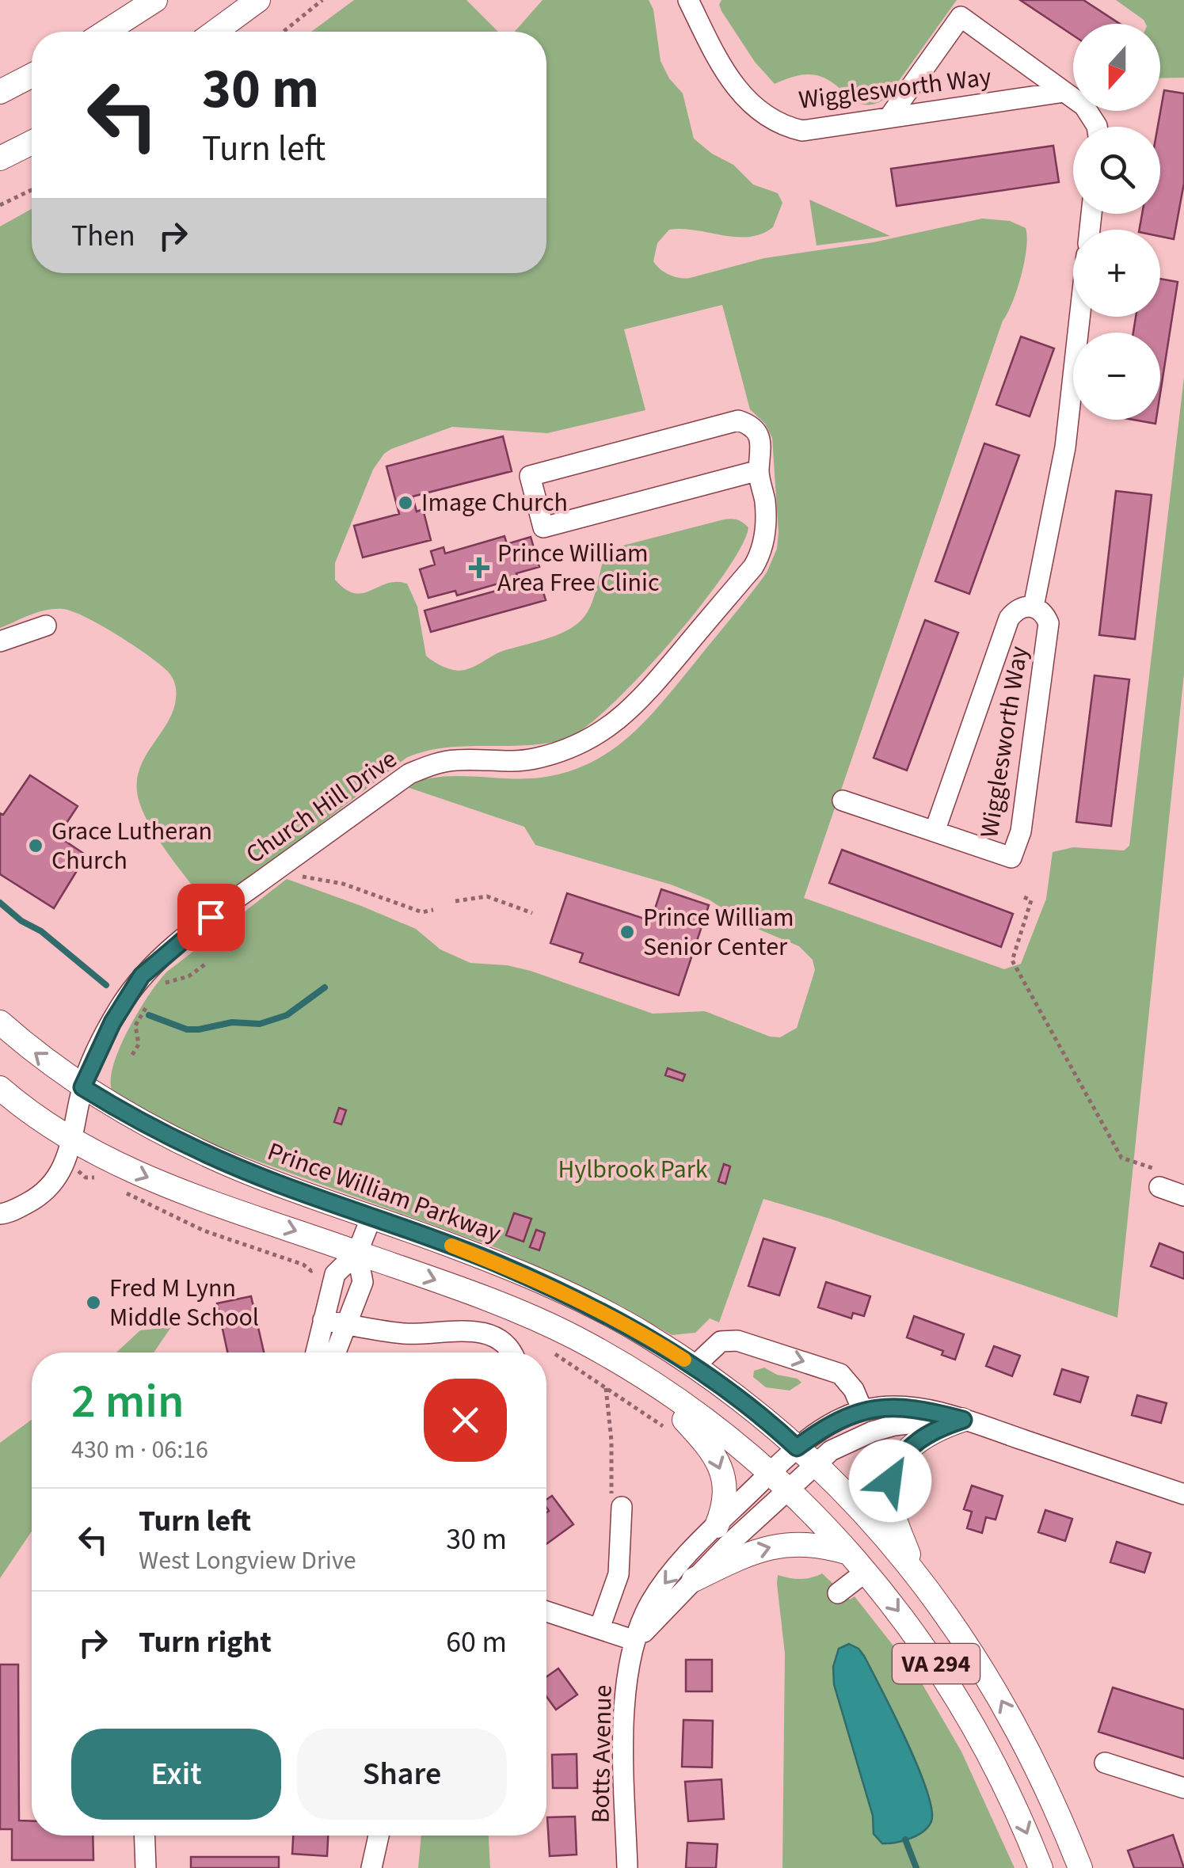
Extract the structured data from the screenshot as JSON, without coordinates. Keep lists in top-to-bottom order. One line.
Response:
{"streets":{"main road":["Prince William Parkway","VA 294"],"street":["Wigglesworth Way","Church Hill Drive","Botts Avenue"]},"crossings":[["Church Hill Drive","Prince William Parkway"],["Church Hill Drive","VA 294"],["VA 294","Botts Avenue"]],"parks":["Hylbrook Park"],"places":{"other":["Image Church","Grace Lutheran Church","Prince William Senior Center","Fred M Lynn Middle School"],"health":["Prince William Area Free Clinic"]},"north":"bottom","page":{"map_buttons":["+","−"],"turn":["30 m","Turn left"],"then":"Then","heading":["2 min","430 m · 06:16"],"list":[{"name":"Turn left","note":"West Longview Drive","value":"30 m"},{"name":"Turn right","value":"60 m"}],"buttons":["Exit","Share"]}}
